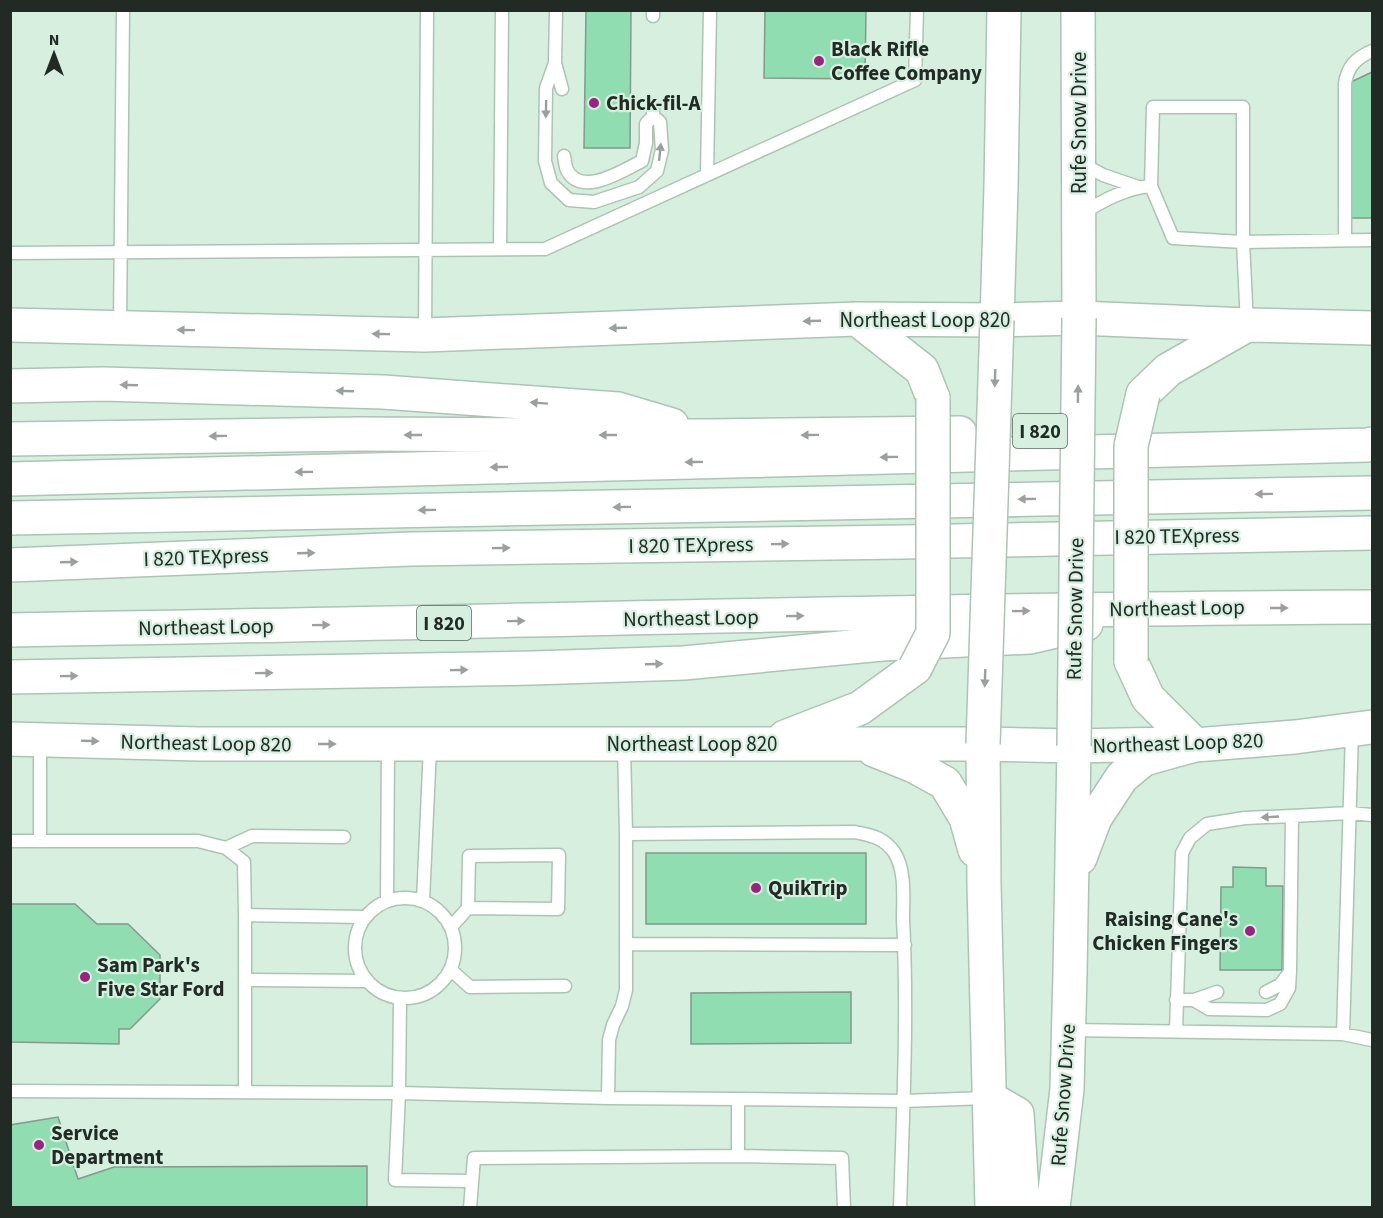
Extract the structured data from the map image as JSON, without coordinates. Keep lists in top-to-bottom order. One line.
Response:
{"streets":{"main road":["Rufe Snow Drive","Northeast Loop 820","I 820","I 820 TEXpress","Northeast Loop"]},"crossings":[["Rufe Snow Drive","Northeast Loop 820"]],"places":["Black Rifle Coffee Company","Chick-fil-A","QuikTrip","Raising Cane's Chicken Fingers","Sam Park's Five Star Ford","Service Department"],"north":"top"}
